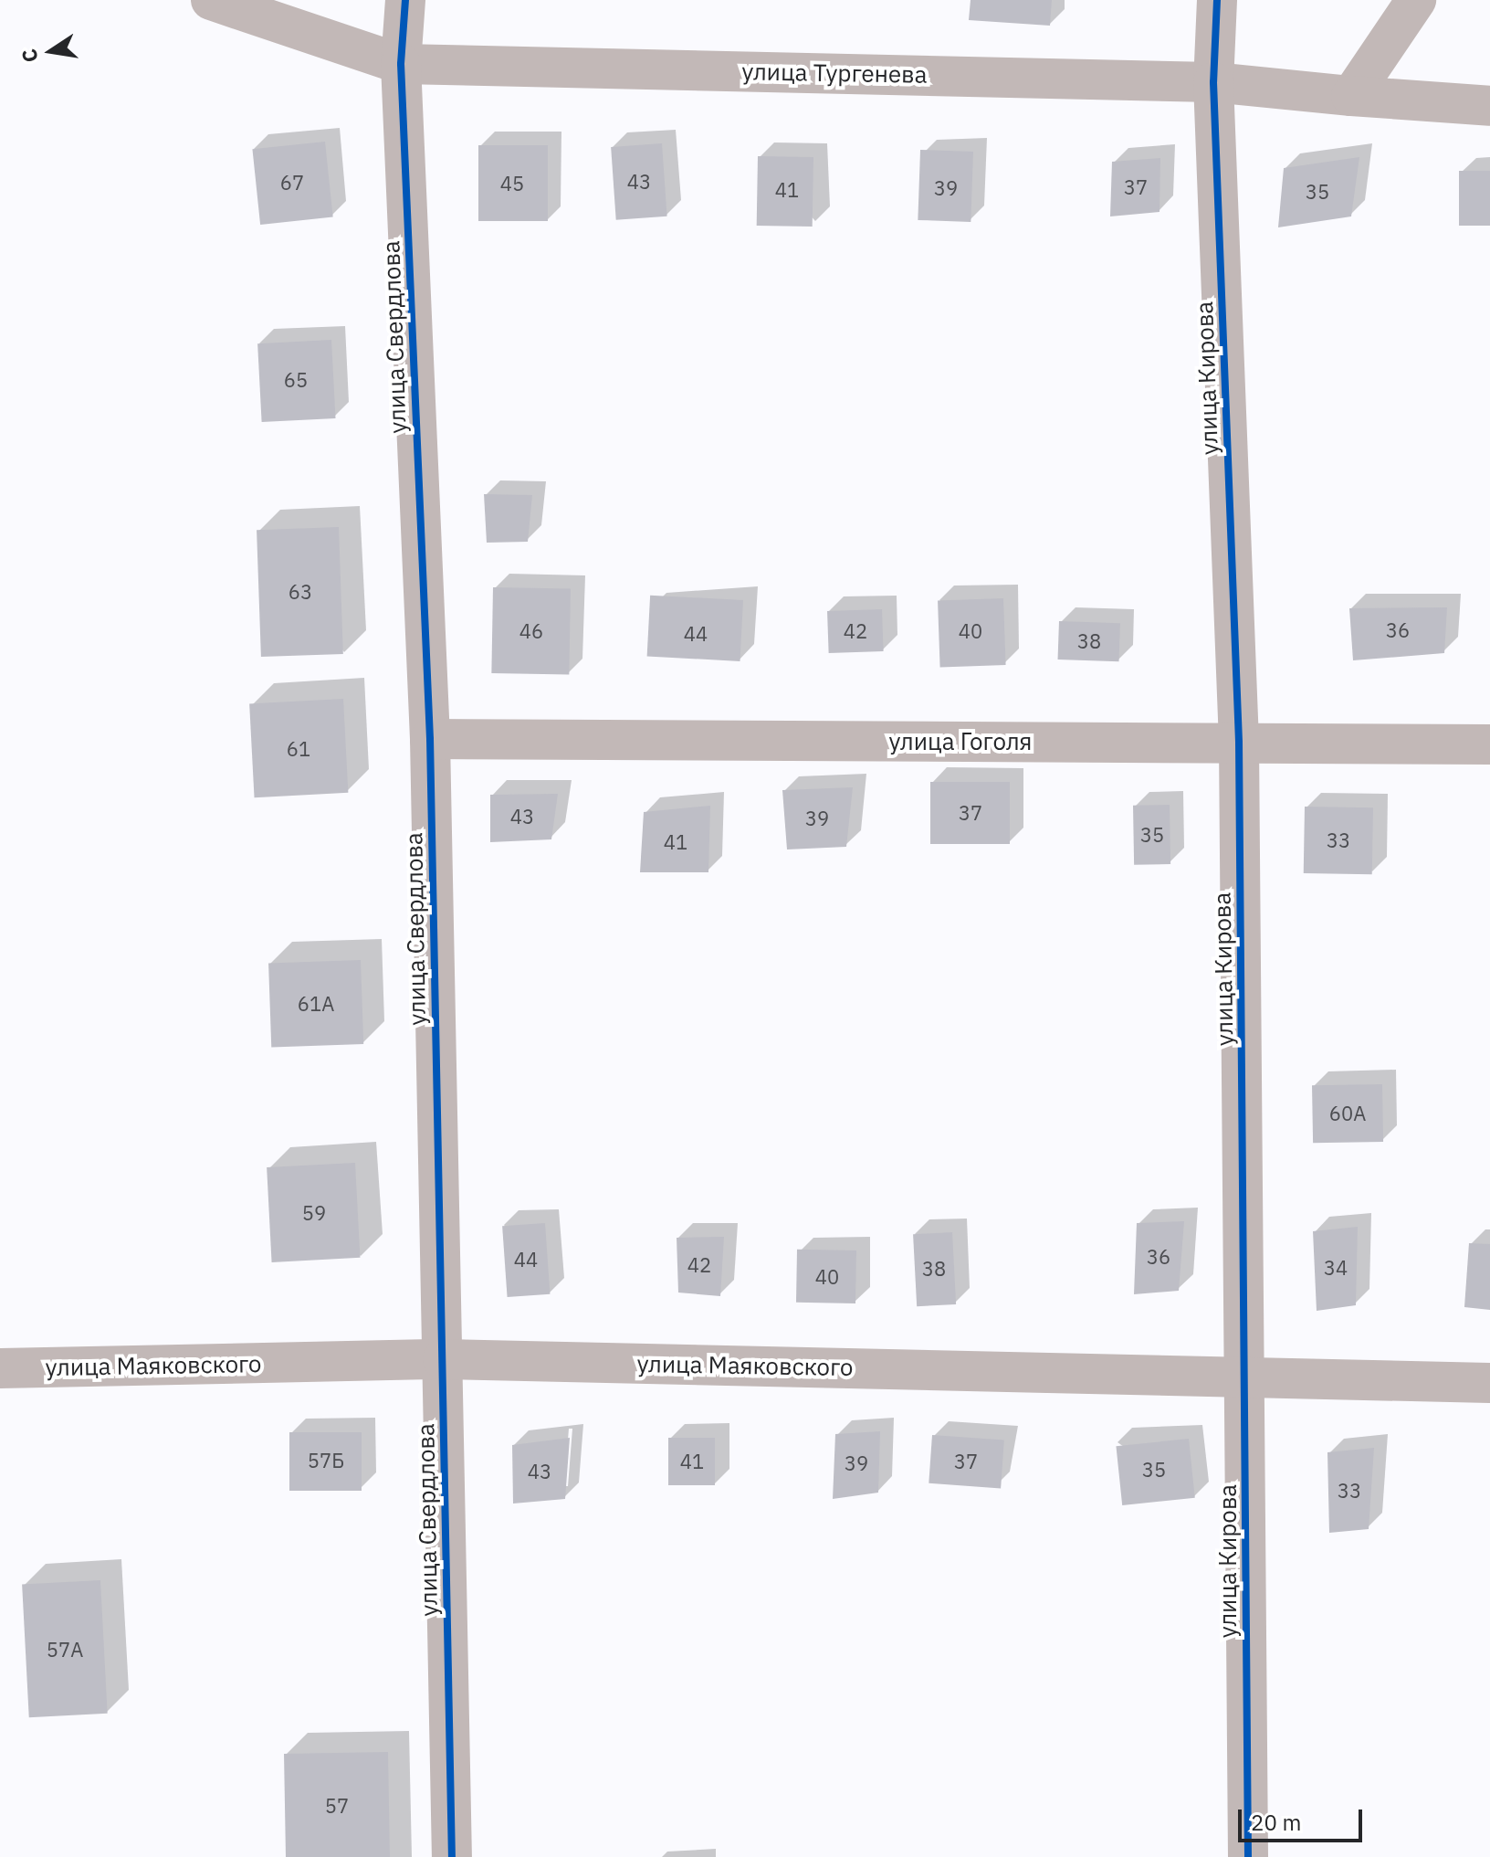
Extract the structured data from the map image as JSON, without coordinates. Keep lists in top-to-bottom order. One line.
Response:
{"streets":{"street":["улица Тургенева","улица Свердлова","улица Кирова","улица Гоголя","улица Маяковского"]},"crossings":[["улица Тургенева","улица Свердлова"],["улица Тургенева","улица Кирова"],["улица Свердлова","улица Гоголя"],["улица Свердлова","улица Маяковского"],["улица Кирова","улица Гоголя"],["улица Кирова","улица Маяковского"]],"house_numbers":["43","67","45","37","39","41","35","65","63","36","46","42","40","44","38","61","37","43","39","35","33","41","61А","60А","59","36","44","42","34","38","40","57Б","41","37","39","35","43","33","57А","57"],"scale_bar":"20 m","north":"left"}
